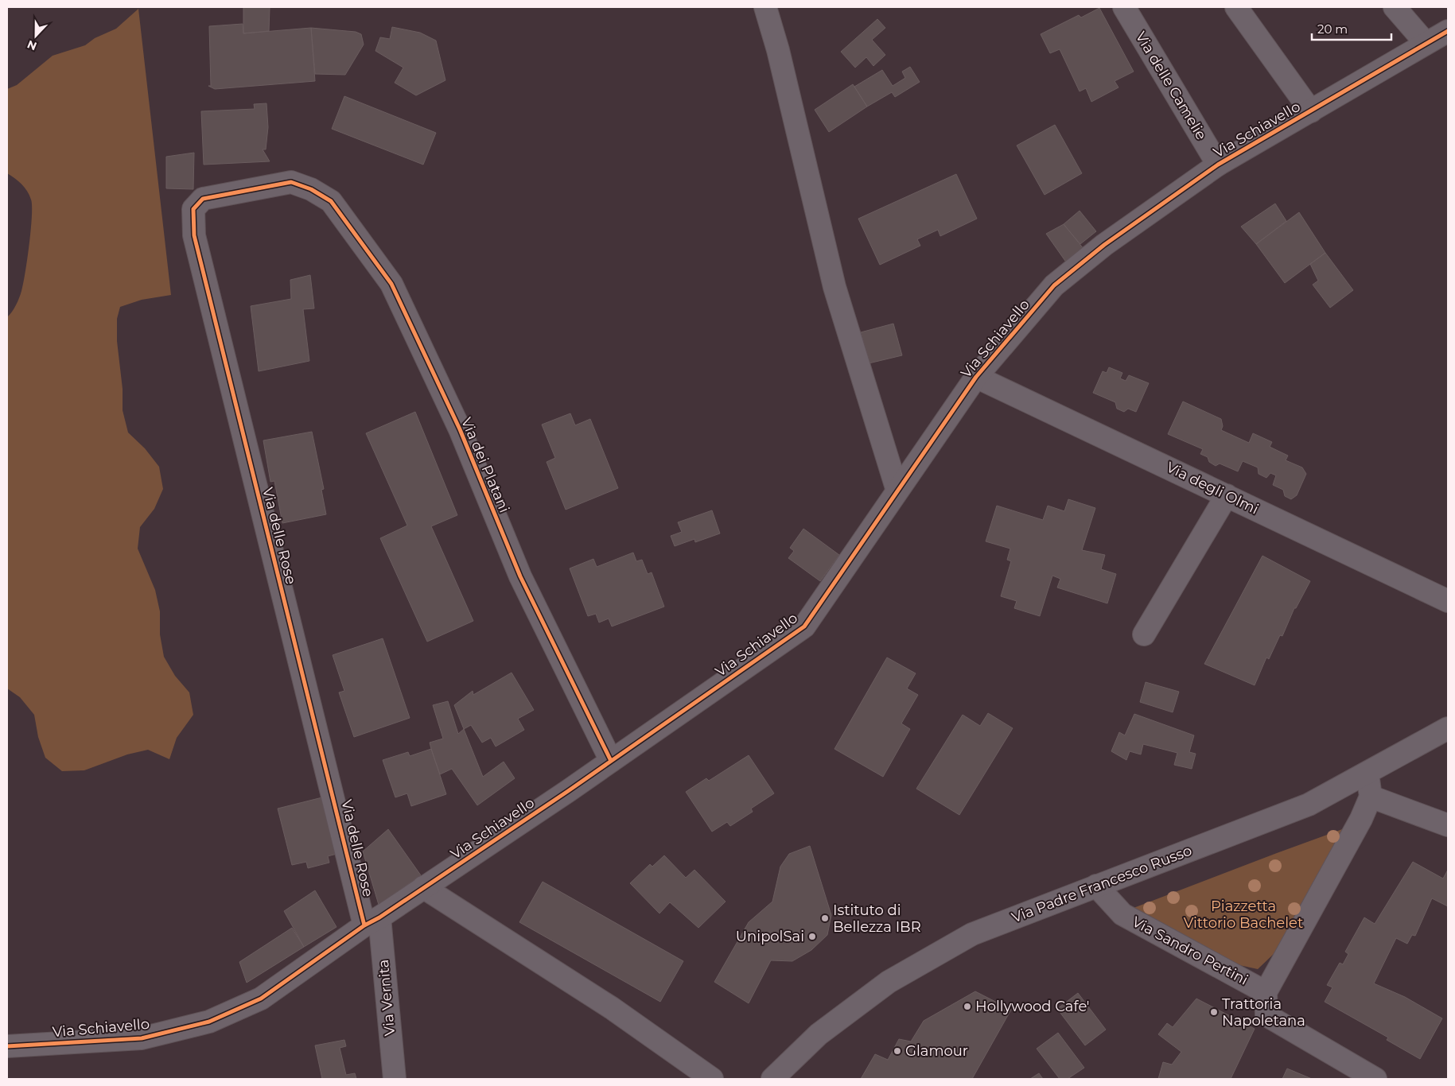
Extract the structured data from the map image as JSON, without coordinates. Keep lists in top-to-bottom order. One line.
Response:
{"streets":{"street":["Via delle Camelie","Via Schiavello","Via dei Platani","Via degli Olmi","Via delle Rose","Via Padre Francesco Russo","Via Sandro Pertini","Via Vernita"]},"crossings":[["Via delle Camelie","Via Schiavello"],["Via Schiavello","Via dei Platani"],["Via Schiavello","Via degli Olmi"],["Via Schiavello","Via delle Rose"],["Via Schiavello","Via Vernita"],["Via dei Platani","Via delle Rose"],["Via delle Rose","Via Vernita"],["Via Padre Francesco Russo","Via Sandro Pertini"]],"parks":["Piazzetta Vittorio Bachelet"],"places":["Istituto di Bellezza IBR","UnipolSai","Hollywood Cafe'","Trattoria Napoletana","Glamour"],"scale_bar":"20 m","north":"bottom"}
